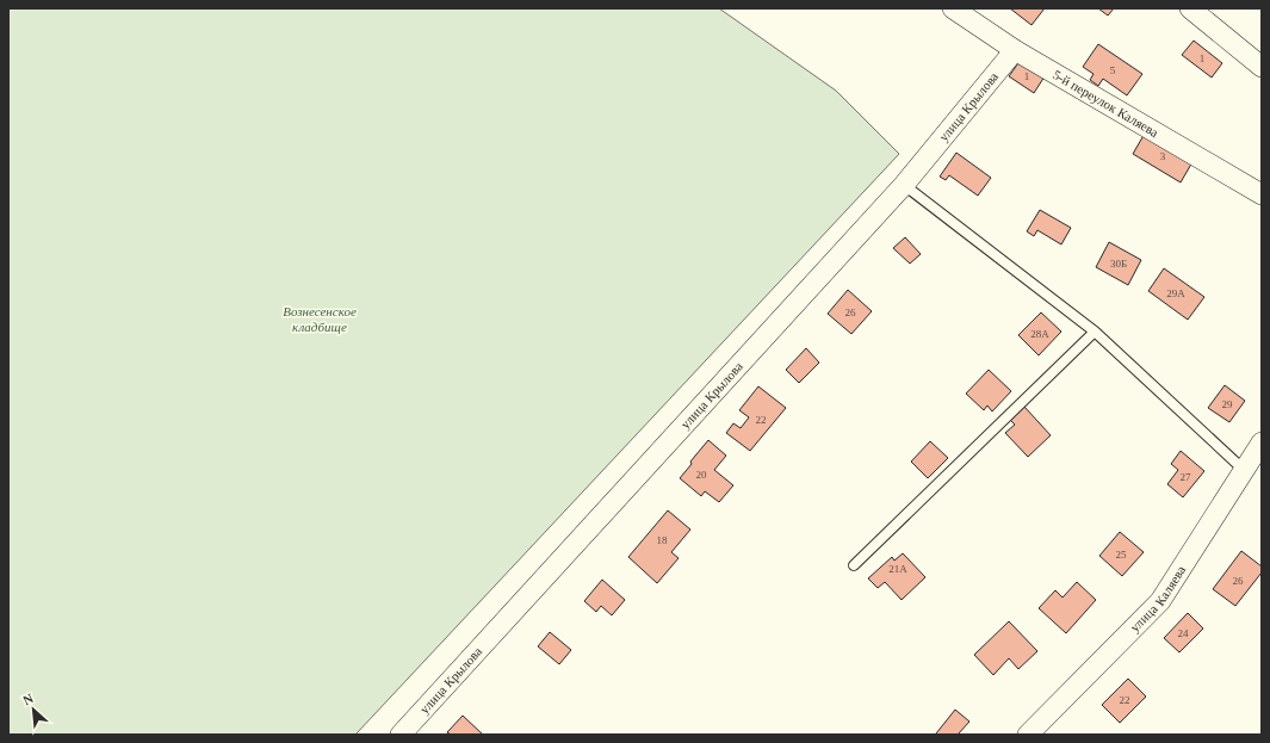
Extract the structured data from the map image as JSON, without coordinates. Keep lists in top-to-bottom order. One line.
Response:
{"streets":{"street":["5-й переулок Каляева","улица Крылова","улица Каляева"]},"crossings":[["5-й переулок Каляева","улица Крылова"]],"parks":["Вознесенское кладбище"],"house_numbers":["1","5","1","3","30Б","29А","26","28А","29","22","20","27","18","25","21А","26","24","22"],"north":"top left"}
